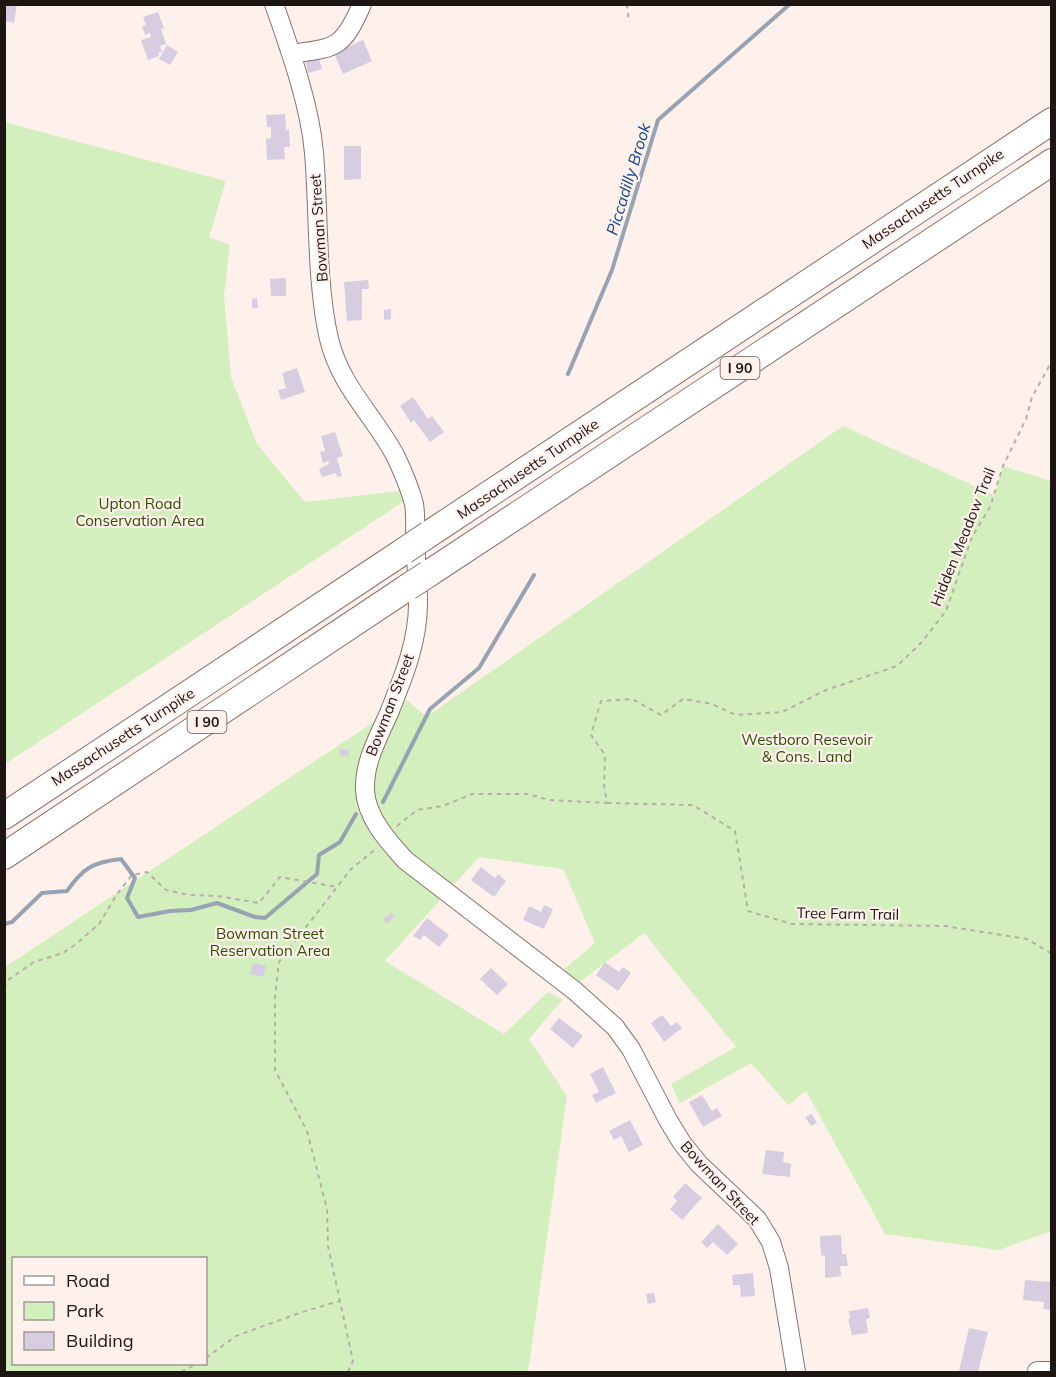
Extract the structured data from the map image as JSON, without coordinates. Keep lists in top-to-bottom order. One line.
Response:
{"streets":{"highway":["Massachusetts Turnpike","I 90"],"street":["Bowman Street"],"path":["Hidden Meadow Trail","Tree Farm Trail"]},"crossings":[["Hidden Meadow Trail","Tree Farm Trail"]],"water":["Piccadilly Brook"],"parks":["Upton Road Conservation Area","Westboro Resevoir & Cons. Land","Bowman Street Reservation Area"],"legend":["Road","Park","Building"]}
